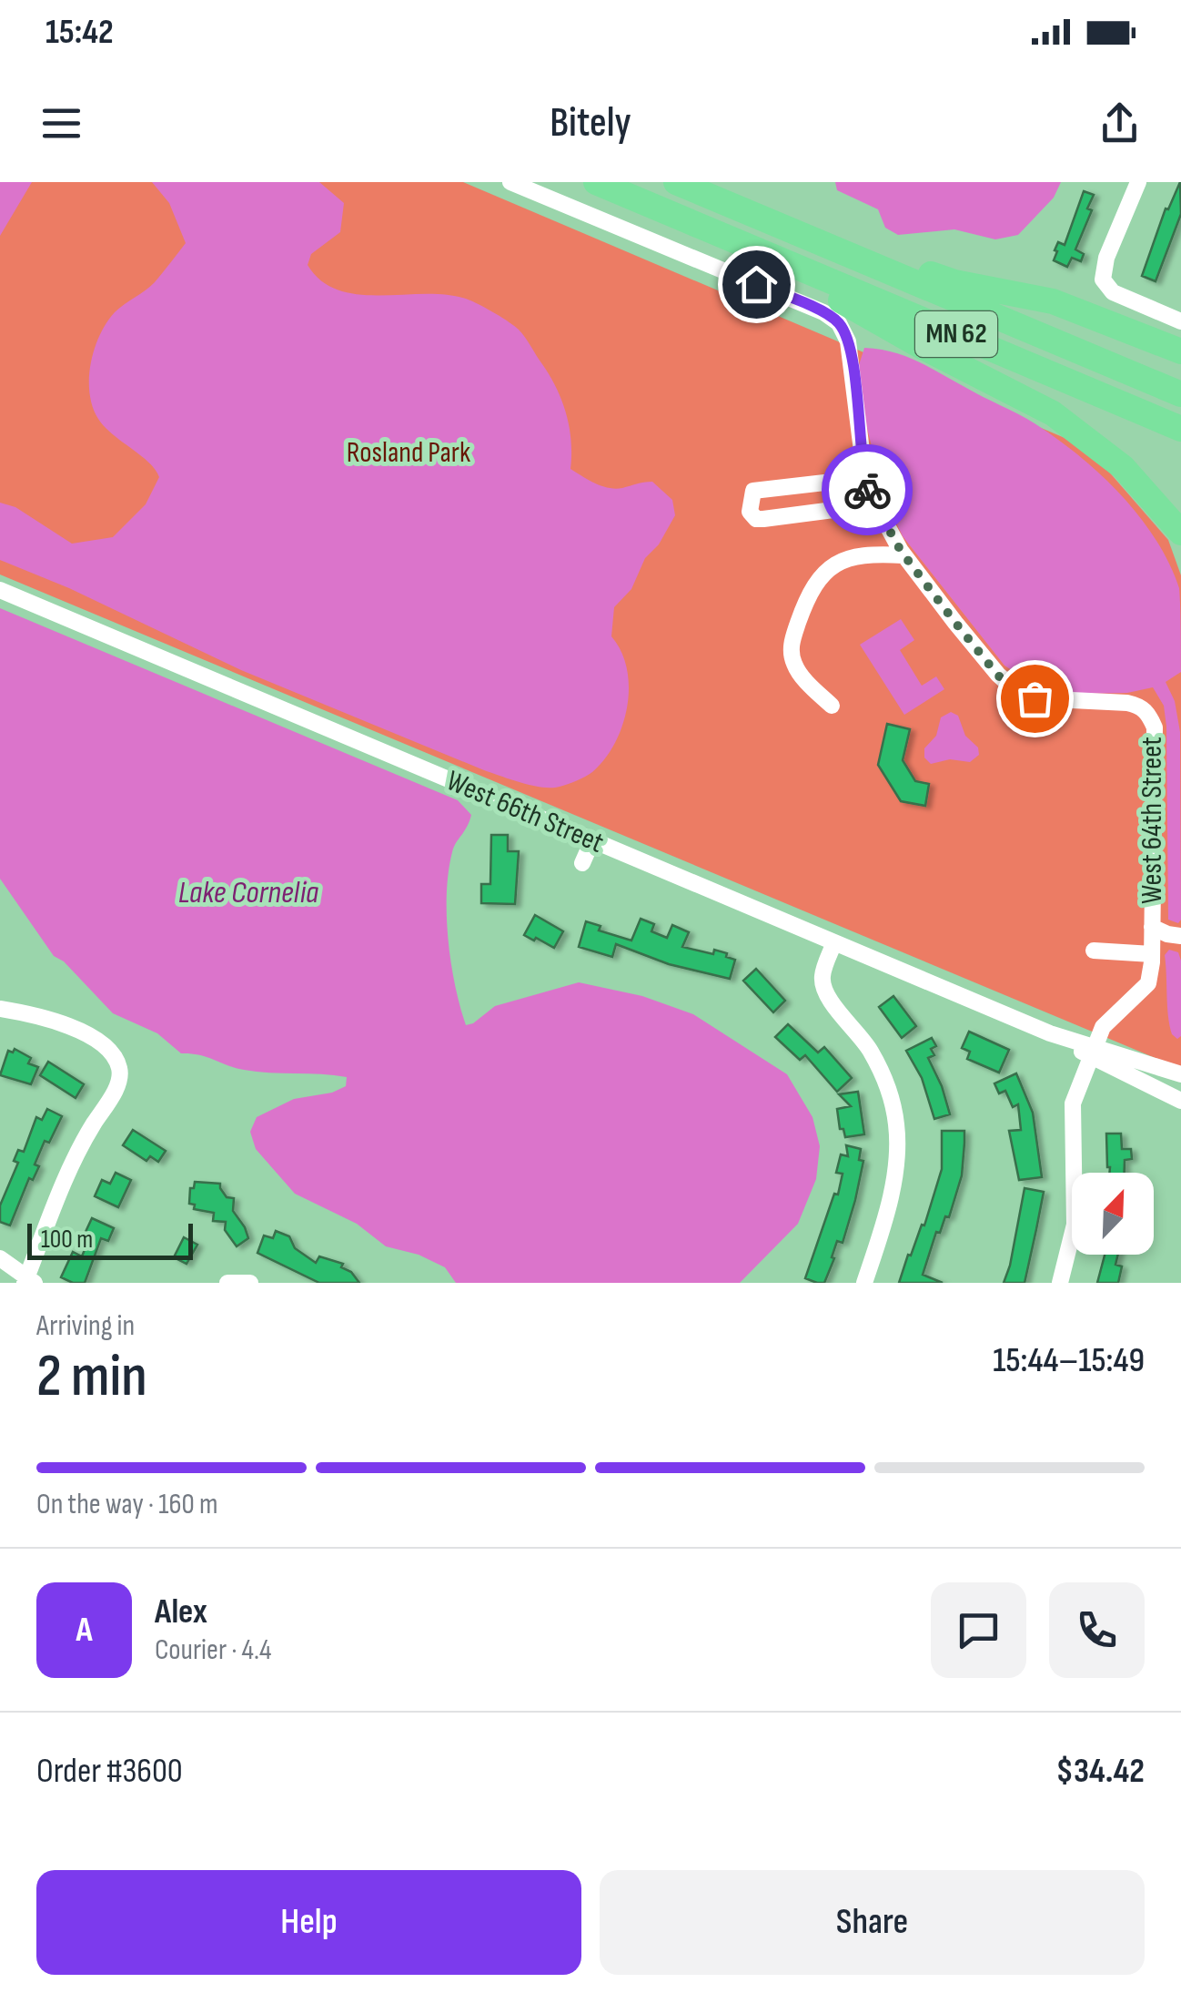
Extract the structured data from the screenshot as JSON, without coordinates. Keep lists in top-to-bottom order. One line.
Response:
{"streets":{"highway":["MN 62"],"street":["West 66th Street","West 64th Street"]},"crossings":[["West 66th Street","West 64th Street"]],"water":["Lake Cornelia"],"parks":["Rosland Park"],"scale_bar":"100 m","north":"top right","page":{"status":"15:42","header":"Bitely","scale":"100 m","heading":["2 min","Arriving in","15:44–15:49"],"panel":["Alex","Courier · 4.4","Order #3600","$34.42"],"bar":"On the way · 160 m","round":"A","buttons":["Help","Share"]}}
